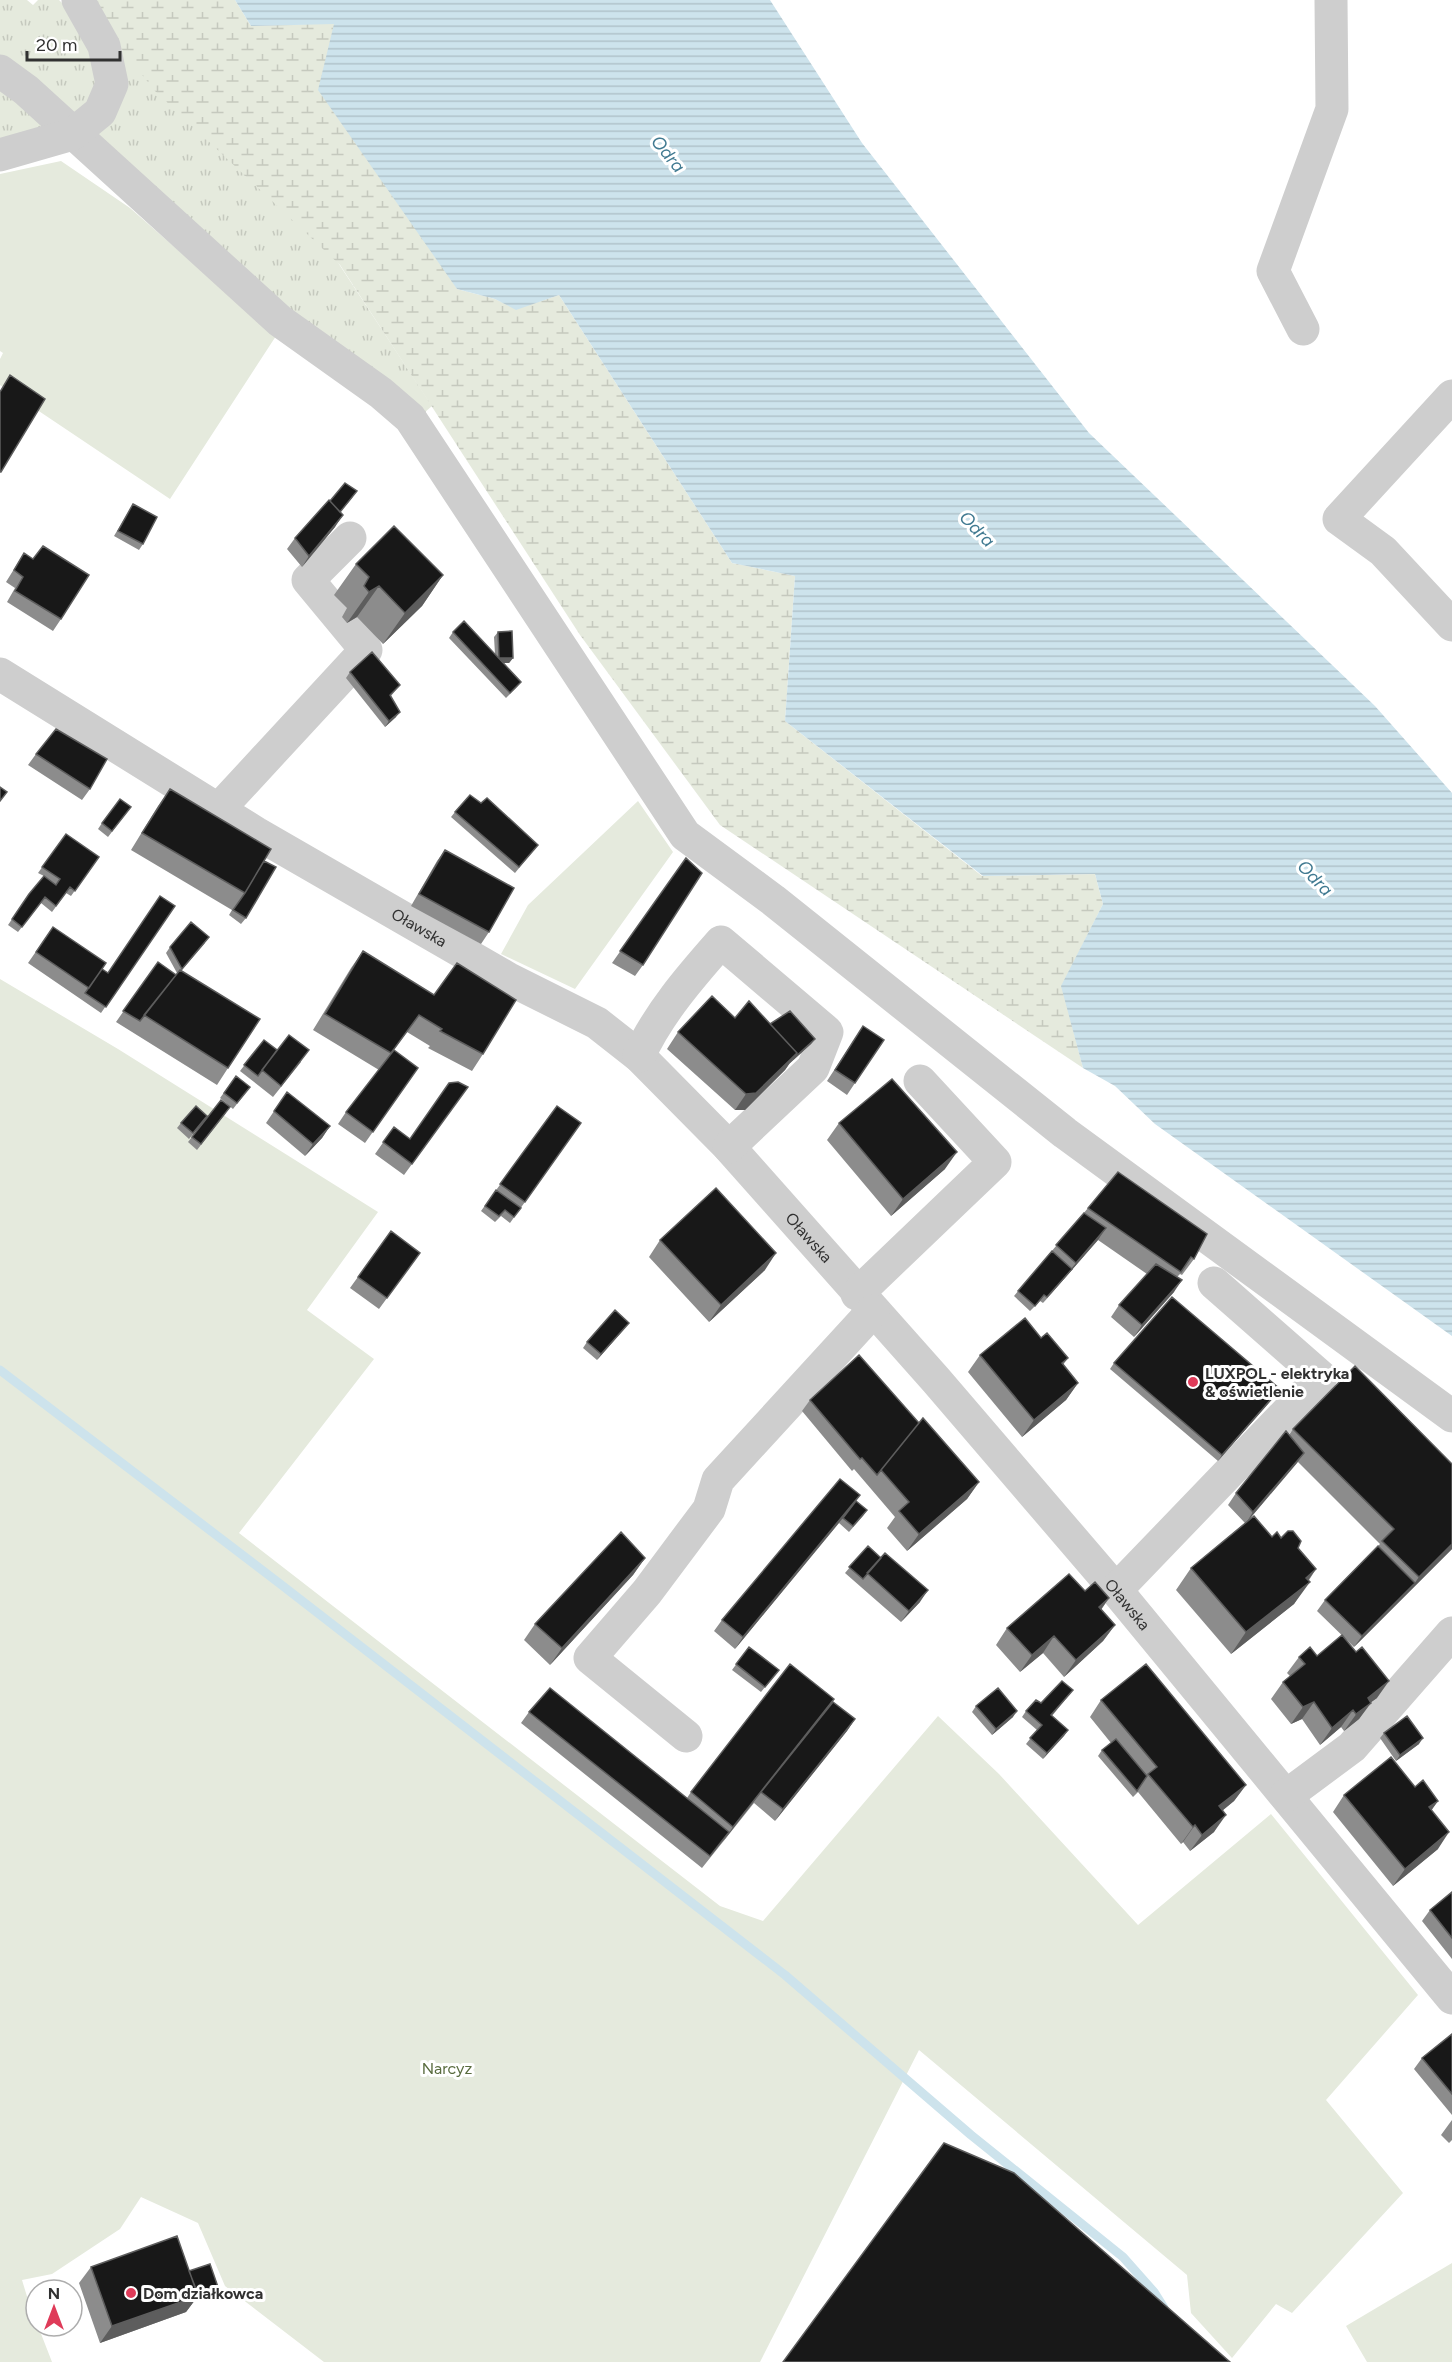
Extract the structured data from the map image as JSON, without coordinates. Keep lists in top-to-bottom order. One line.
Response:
{"streets":{"street":["Oławska"]},"water":["Odra"],"parks":["Narcyz"],"places":["LUXPOL - elektryka & oświetlenie","Dom działkowca"],"scale_bar":"20 m","north":"top"}
